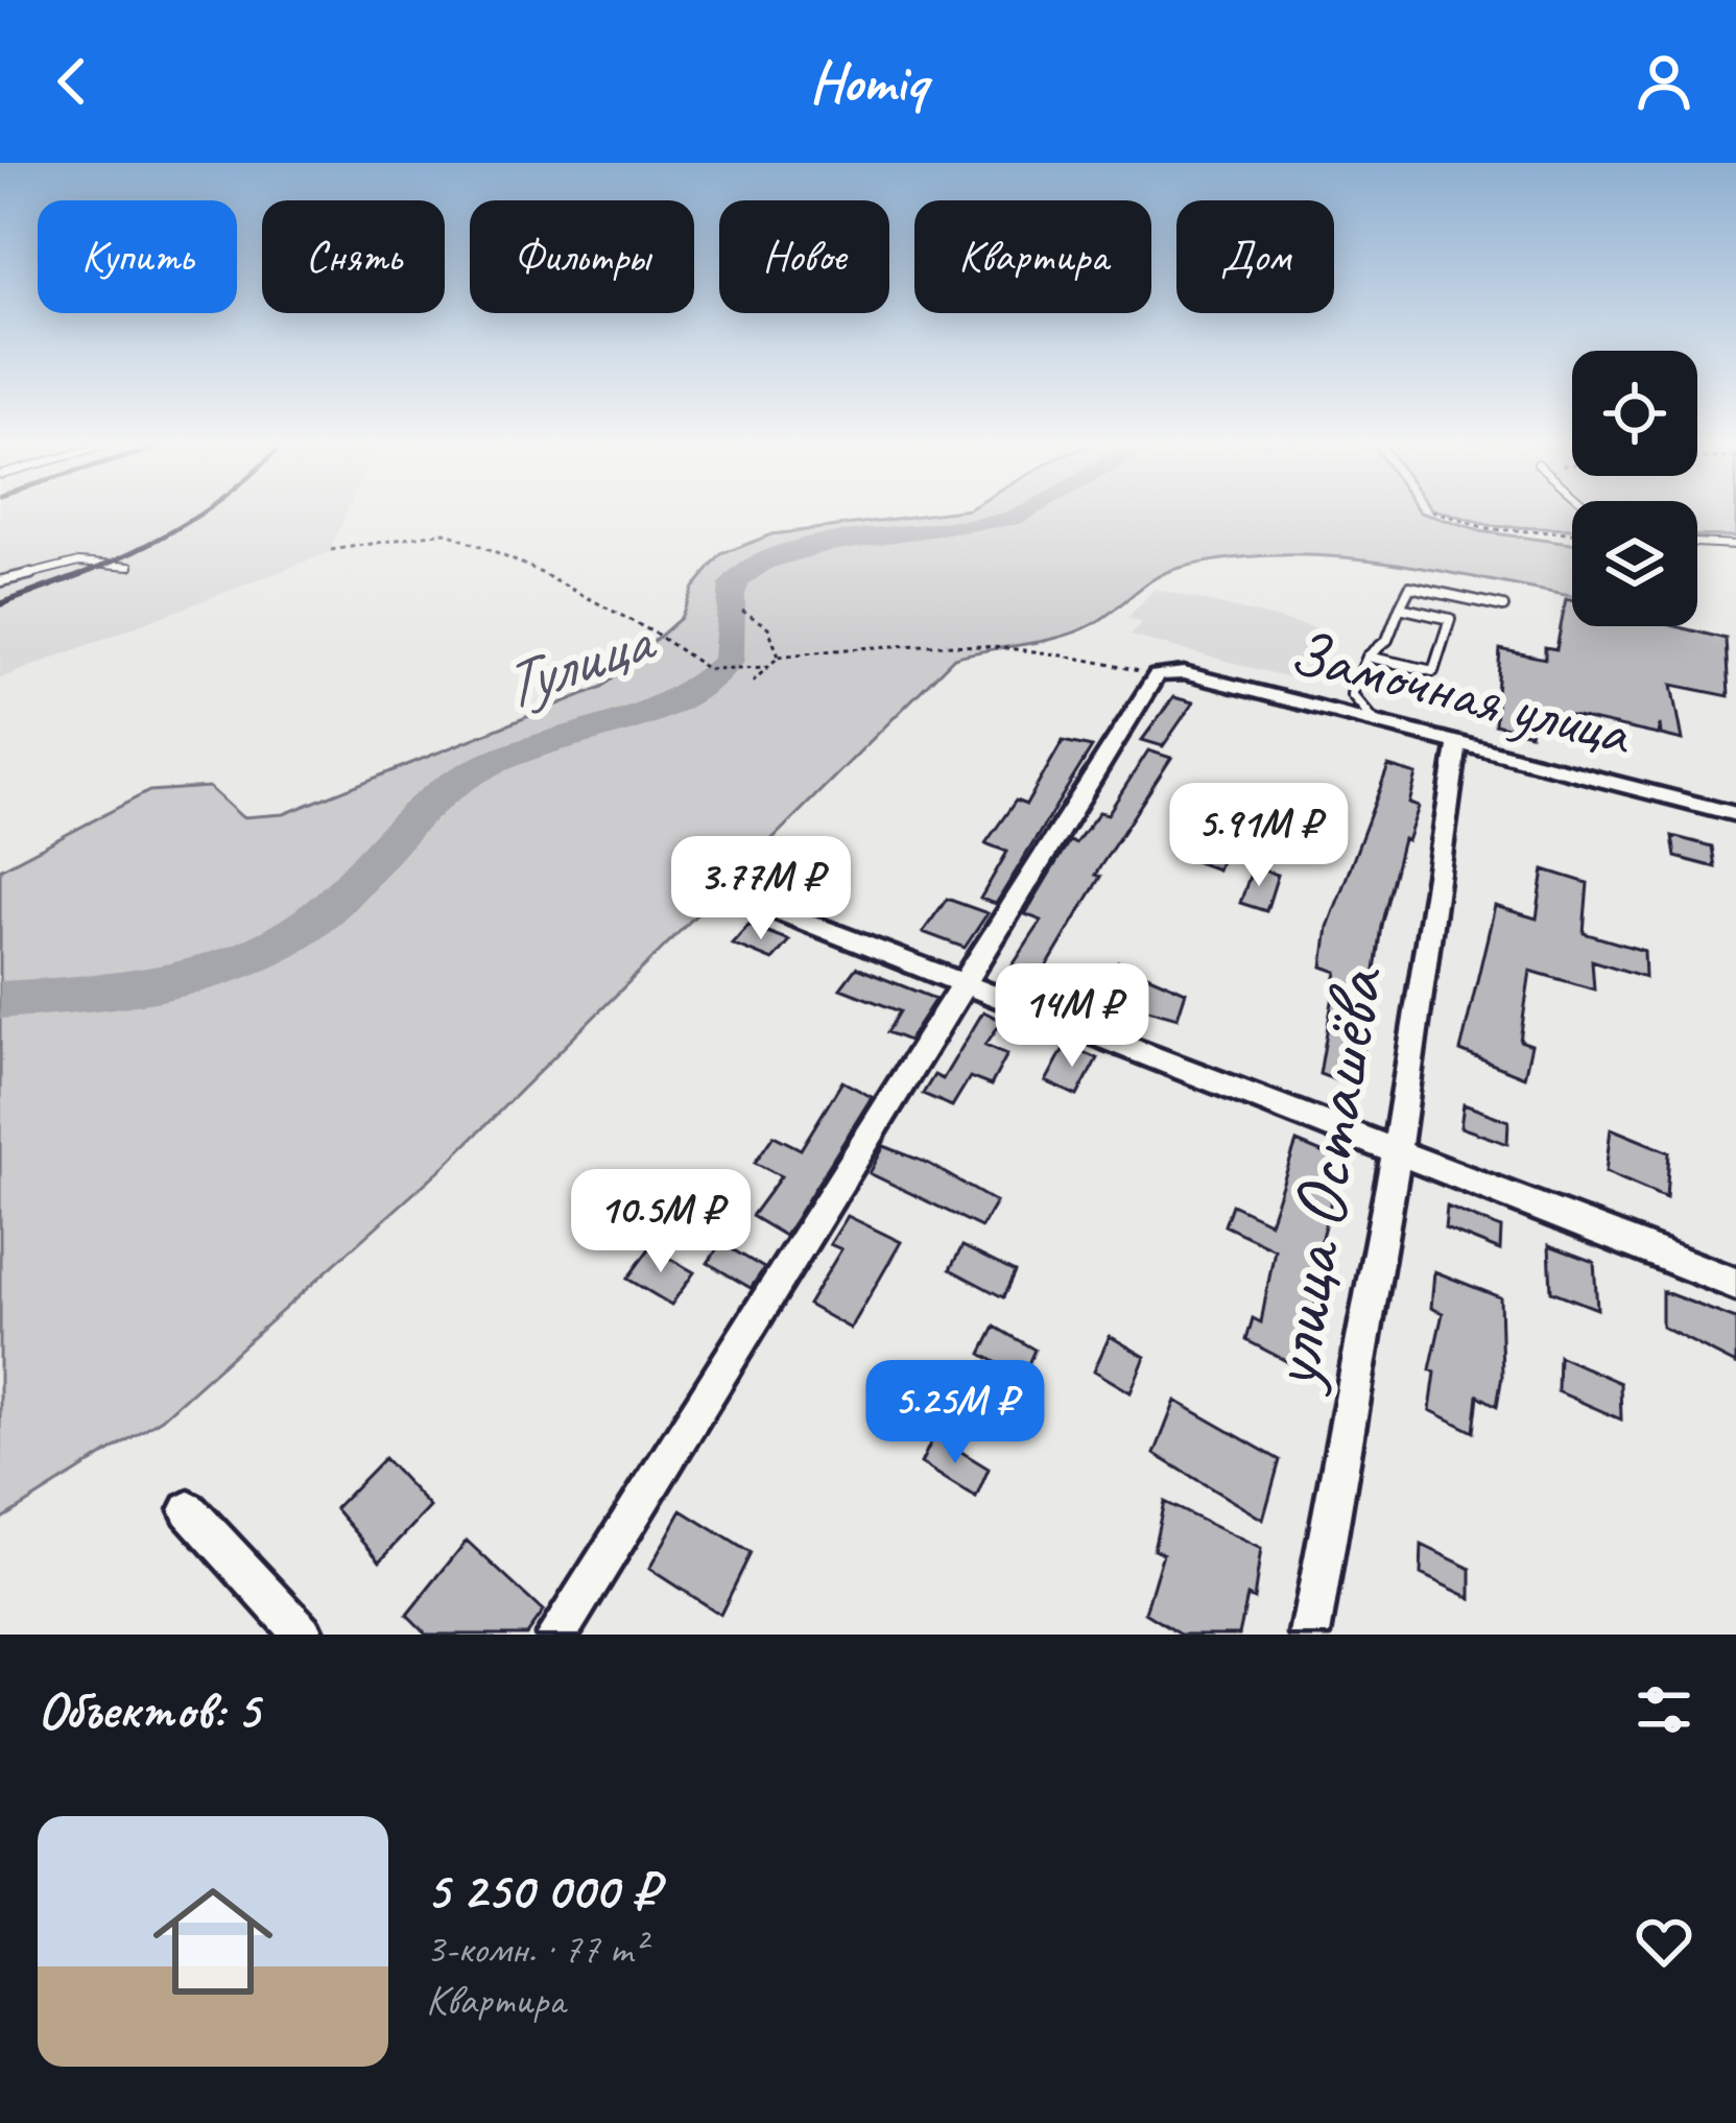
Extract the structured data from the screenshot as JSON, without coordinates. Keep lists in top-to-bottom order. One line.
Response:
{"streets":{"street":["Замочная улица","улица Осташёва"]},"crossings":[["Замочная улица","улица Осташёва"]],"water":["Тулица"],"page":{"header":"Homiq","chip":["Купить","Снять","Фильтры","Новое","Квартира","Дом"],"price":["5.91M ₽","3.77M ₽","14M ₽","10.5M ₽","5.25M ₽"],"heading":"Объектов: 5","list":[{"name":"5 250 000 ₽","note":"3-комн. · 77 m² · Квартира"}]}}
